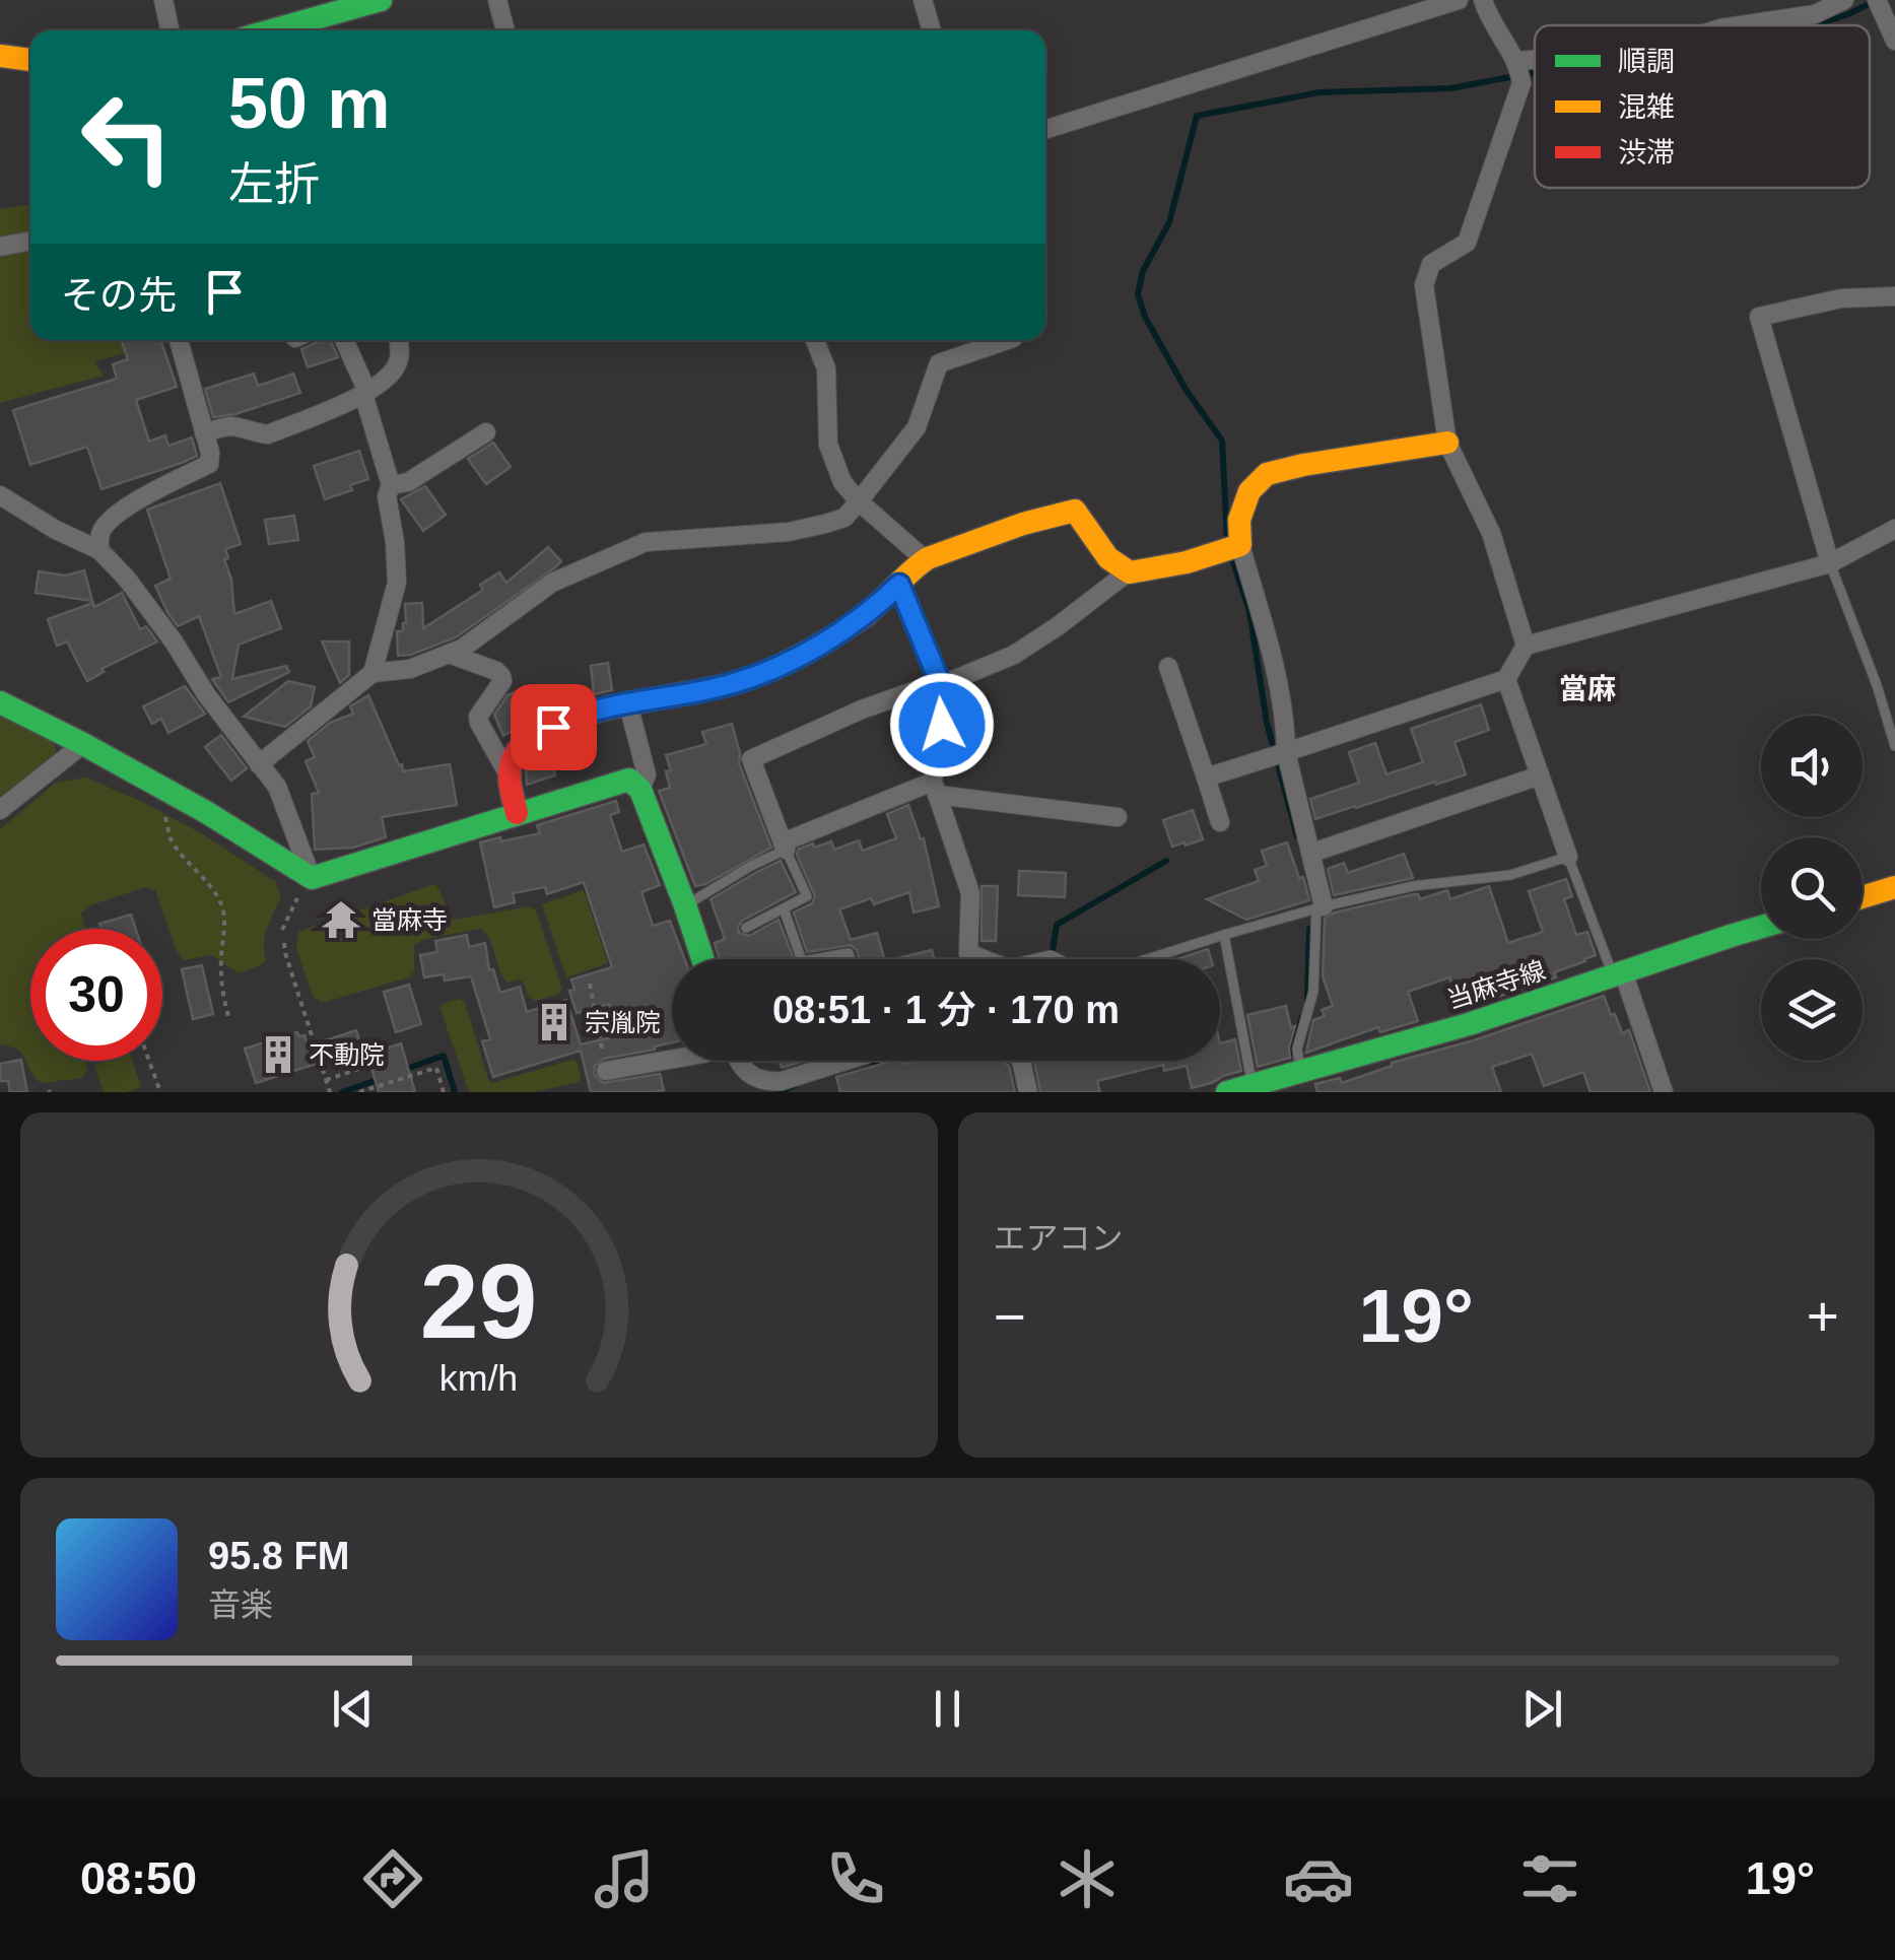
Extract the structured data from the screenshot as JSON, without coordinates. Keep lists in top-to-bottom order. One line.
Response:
{"streets":{"street":["当麻寺線"]},"districts":["當麻"],"places":{"temple":["當麻寺"],"building":["宗胤院","不動院"]},"legend":["順調","混雑","渋滞"],"page":{"turn":["50 m","左折"],"then":"その先","limit":"30","trip":"08:51 · 1 分 · 170 m","tile":"エアコン","heat":["−","19°","+"],"song":["95.8 FM","音楽"],"tabs":["08:50","19°"],"gauge":["29","km/h"]}}
